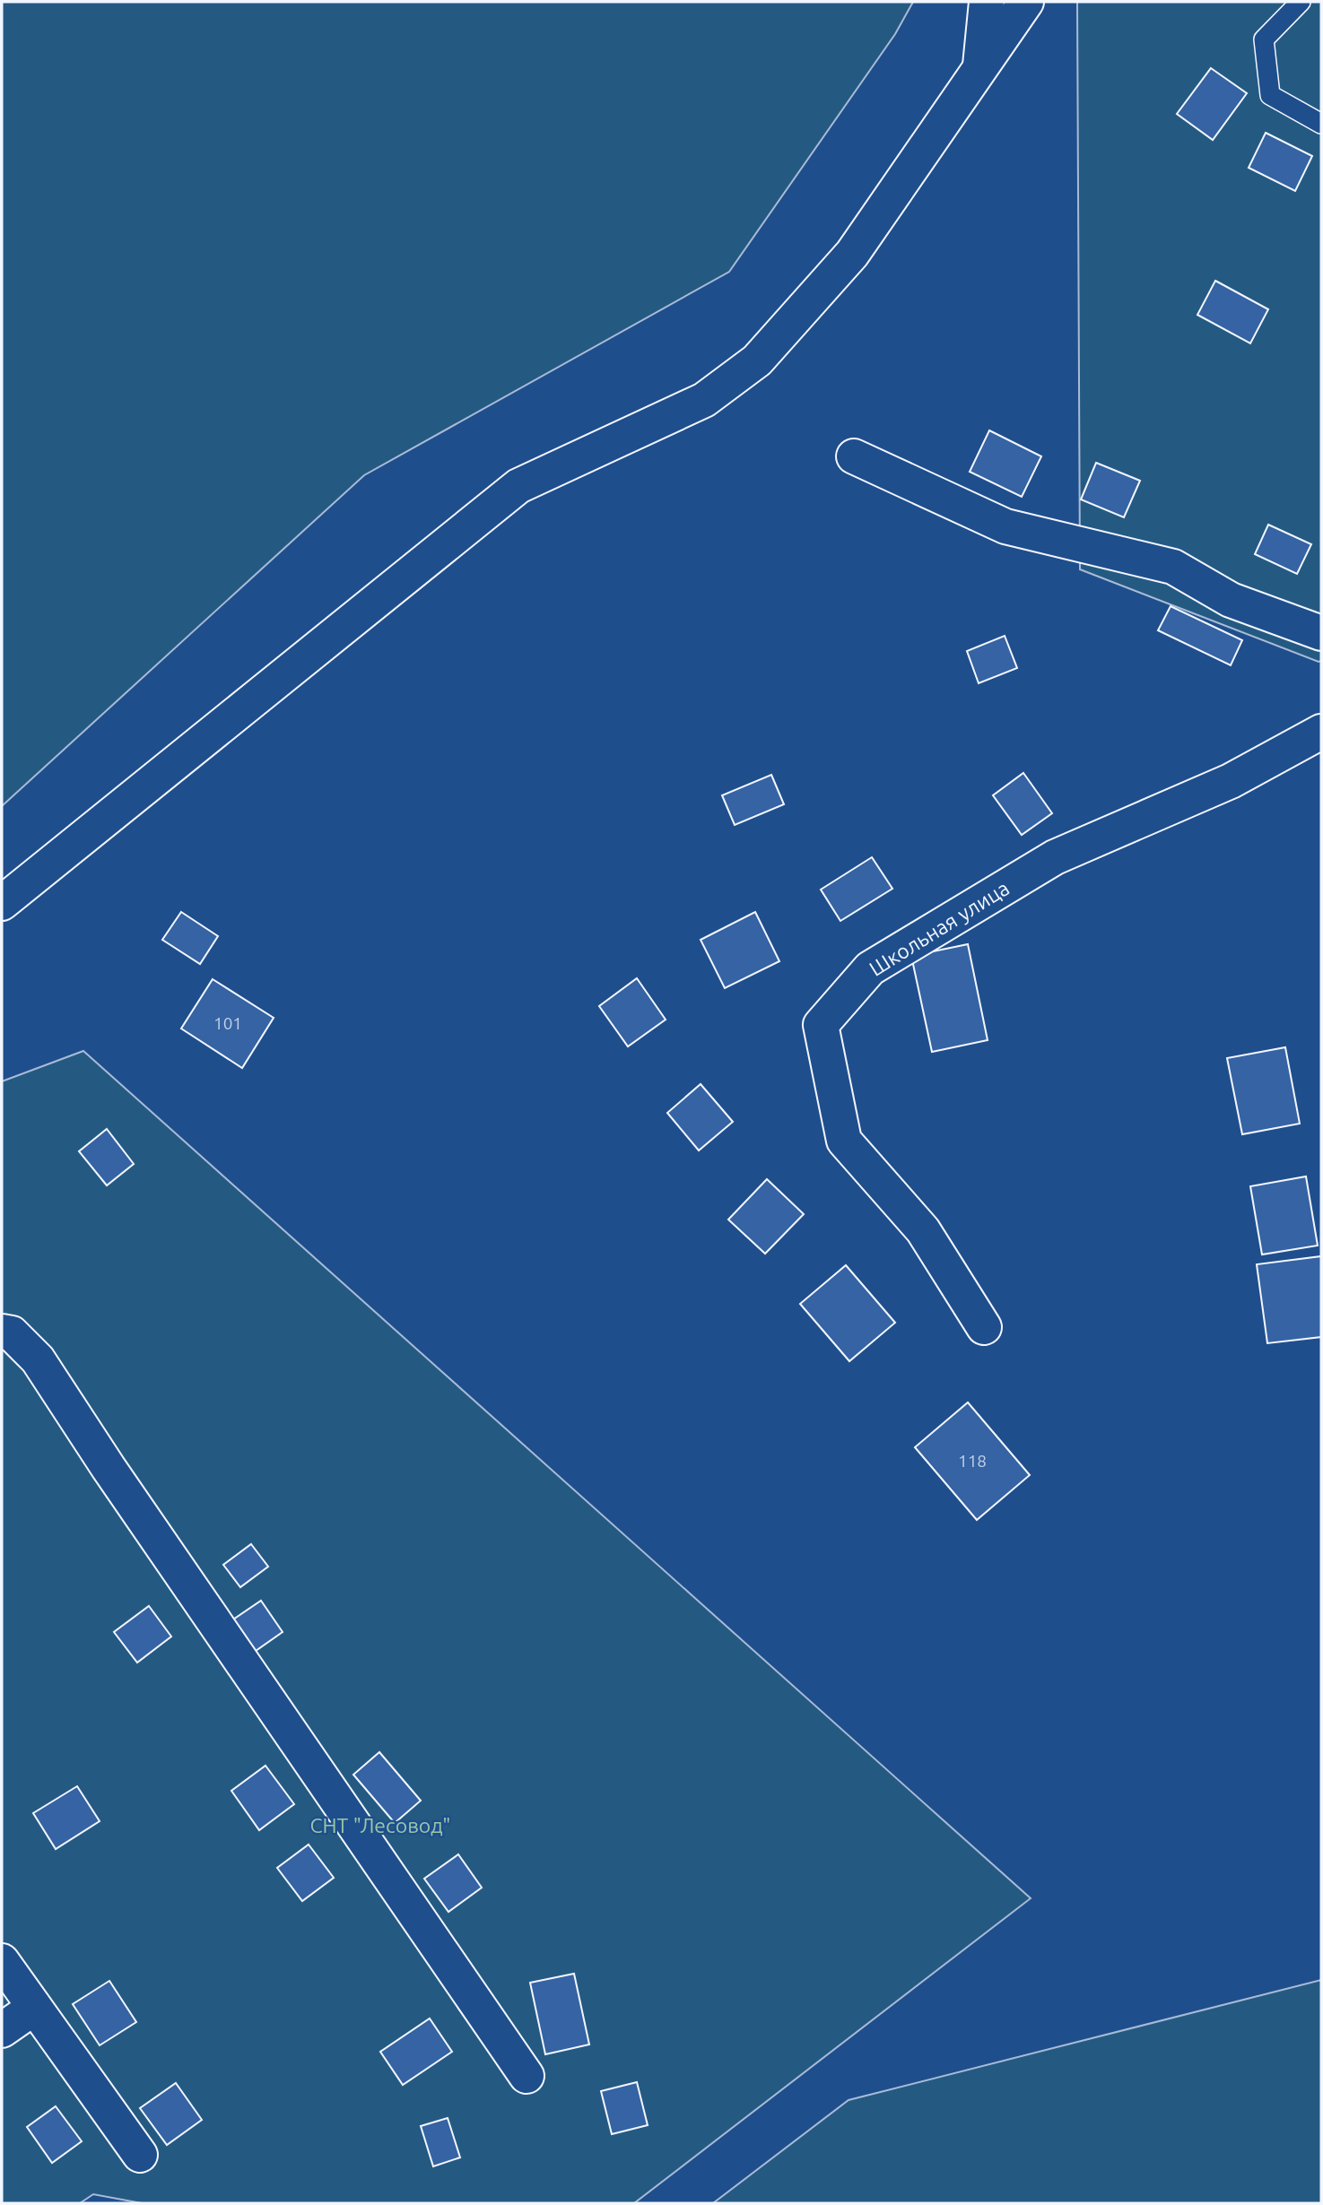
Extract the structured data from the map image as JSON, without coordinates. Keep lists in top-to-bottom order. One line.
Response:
{"streets":{"street":["Школьная улица"]},"parks":["СНТ \"Лесовод\""],"house_numbers":["101","118"]}
